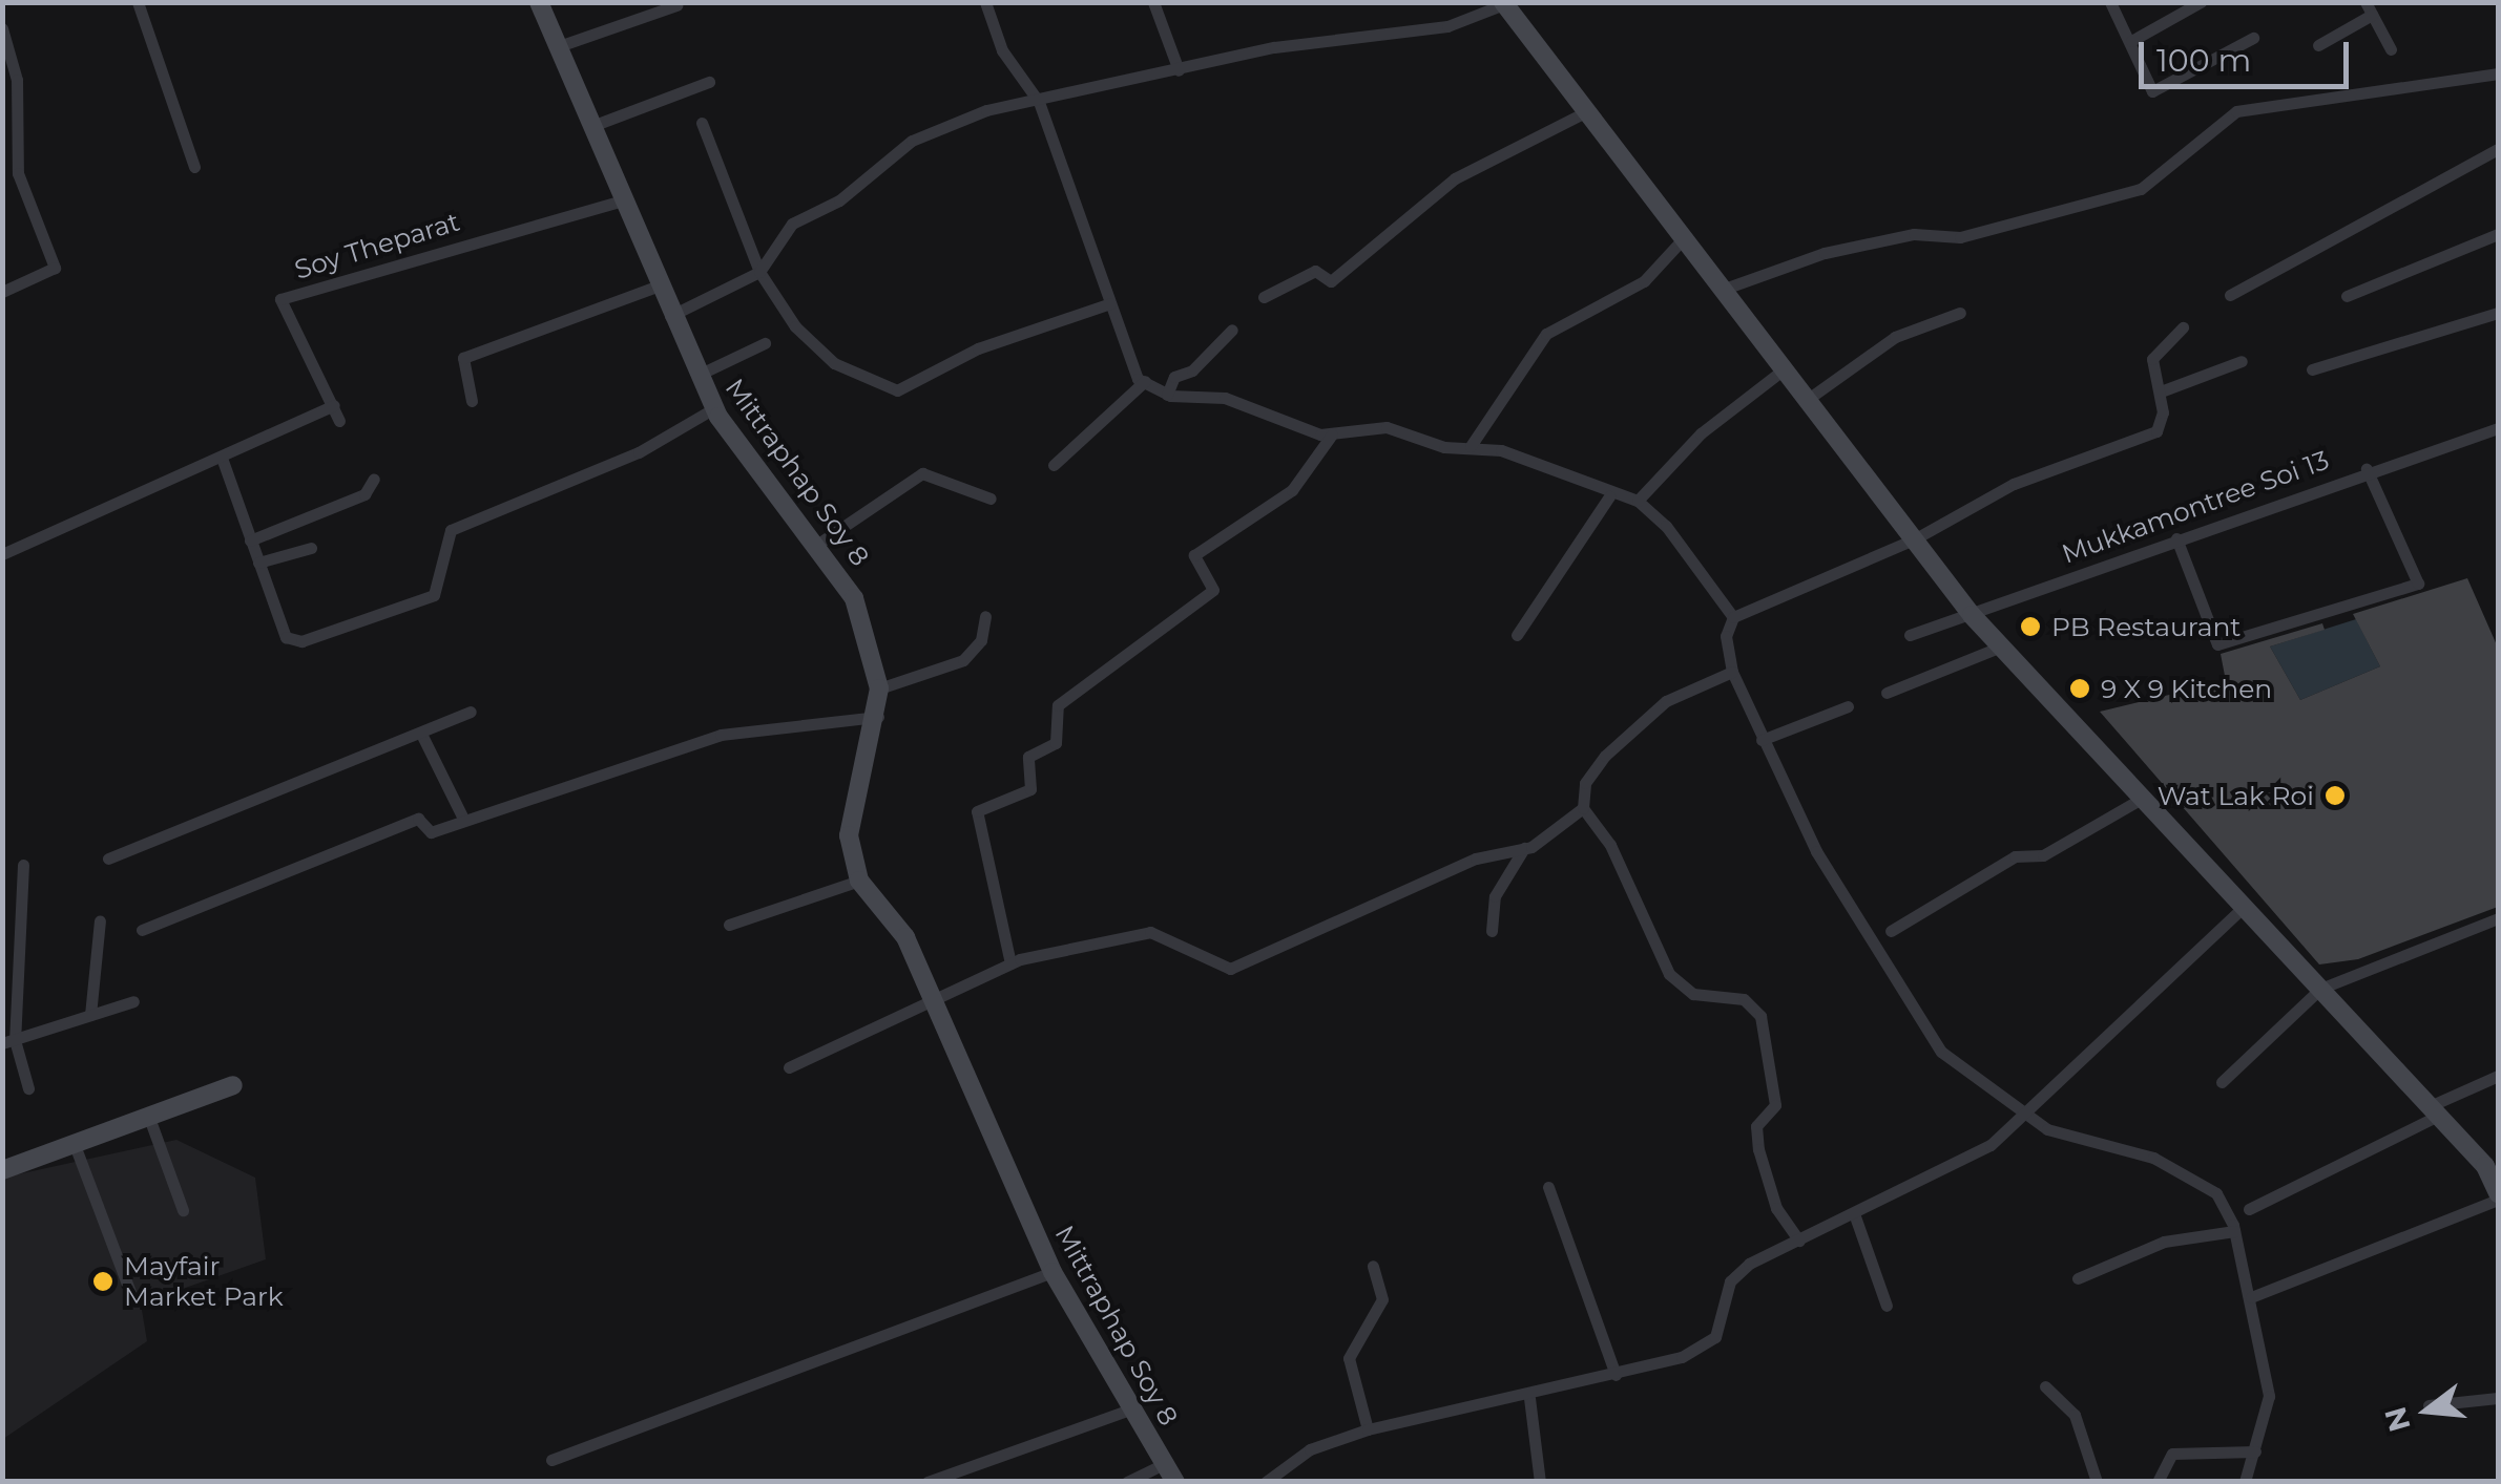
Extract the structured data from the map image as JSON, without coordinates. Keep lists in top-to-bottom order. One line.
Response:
{"streets":{"street":["Soy Theparat","Mittraphap Soy 8","Mukkamontree Soi 13"]},"crossings":[["Soy Theparat","Mittraphap Soy 8"]],"places":["PB Restaurant","9 X 9 Kitchen","Wat Lak Roi","Mayfair Market Park"],"scale_bar":"100 m","north":"left"}
